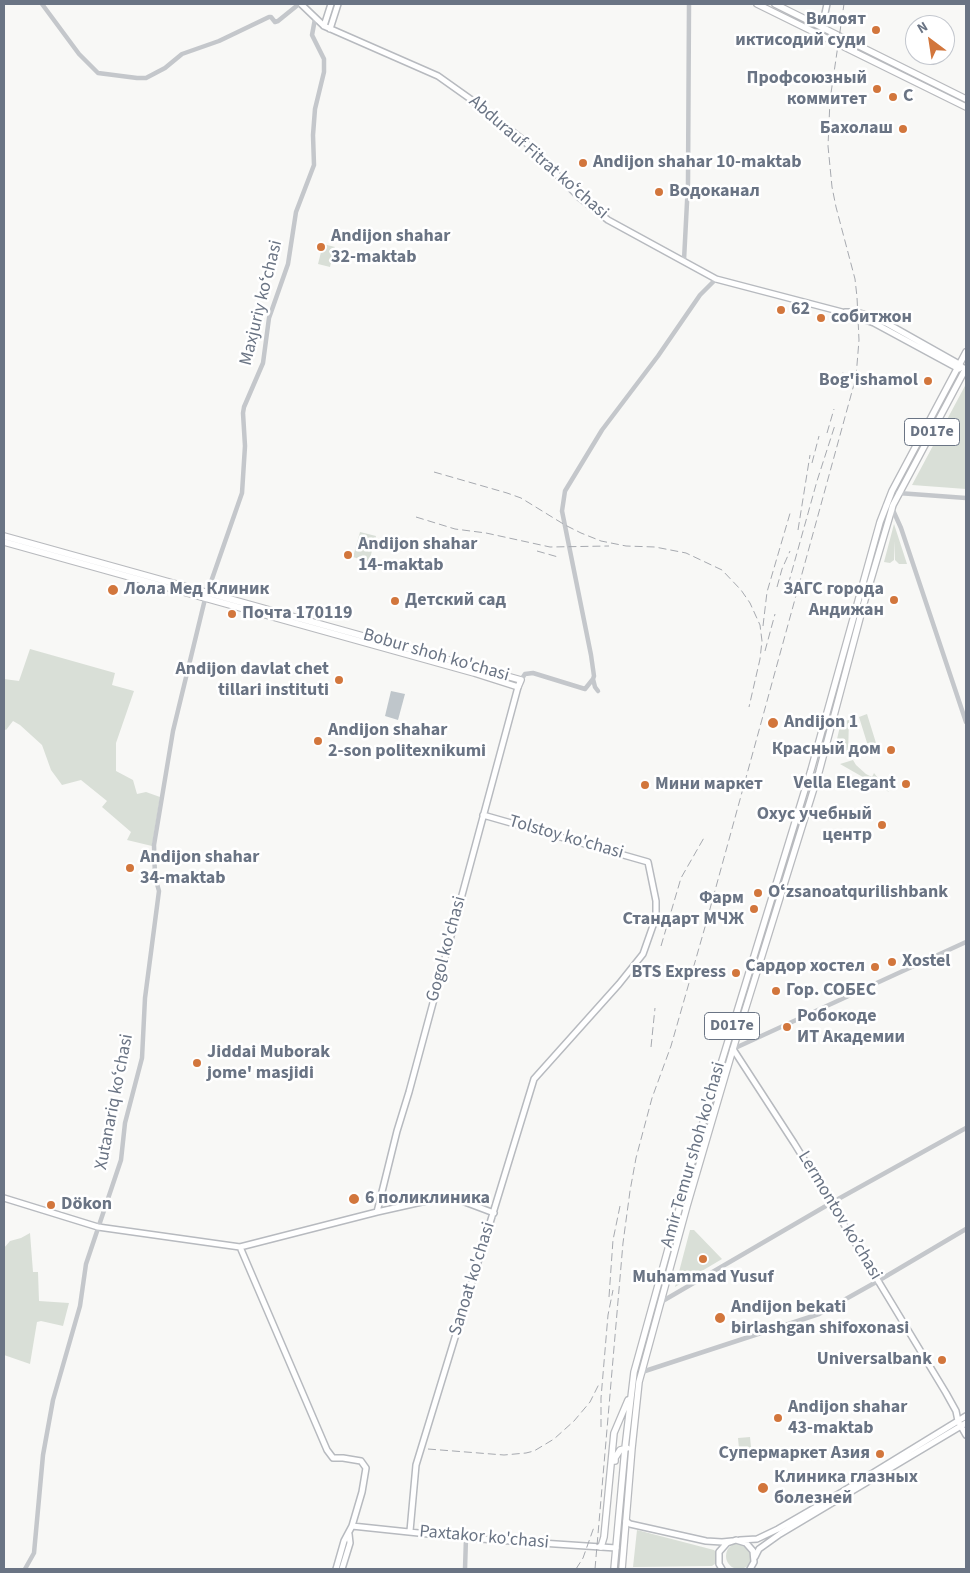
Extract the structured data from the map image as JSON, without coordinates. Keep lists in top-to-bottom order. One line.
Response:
{"streets":{"main road":["Abdurauf Fitrat koʻchasi","D017e","Bobur shoh ko'chasi","Tolstoy ko'chasi","Gogol ko'chasi","Amir Temur shoh ko'chasi","Lermontov ko’chasi","Sanoat ko'chasi","Paxtakor ko'chasi"],"street":["Maxjuriy koʻchasi","Xutanariq koʻchasi"]},"crossings":[["Abdurauf Fitrat koʻchasi","Maxjuriy koʻchasi"],["Abdurauf Fitrat koʻchasi","D017e"],["Maxjuriy koʻchasi","Bobur shoh ko'chasi"],["Maxjuriy koʻchasi","Xutanariq koʻchasi"],["D017e","Amir Temur shoh ko'chasi"],["Bobur shoh ko'chasi","Gogol ko'chasi"],["Bobur shoh ko'chasi","Xutanariq koʻchasi"],["Tolstoy ko'chasi","Gogol ko'chasi"],["Tolstoy ko'chasi","Sanoat ko'chasi"],["Amir Temur shoh ko'chasi","Lermontov ko’chasi"],["Amir Temur shoh ko'chasi","Paxtakor ko'chasi"],["Sanoat ko'chasi","Paxtakor ko'chasi"]],"places":["Вилоят иктисодий суди","Профсоюзный коммитет","С","Бахолаш","Andijon shahar 10-maktab","Водоканал","Andijon shahar 32-maktab","62","собитжон","Bog'ishamol","Andijon shahar 14-maktab","Лола Мед Клиник","ЗАГС города Андижан","Детский сад","Почта 170119","Andijon davlat chet tillari instituti","Andijon 1","Andijon shahar 2-son politexnikumi","Красный дом","Vella Elegant","Мини маркет","Охус учебный центр","Andijon shahar 34-maktab","Oʻzsanoatqurilishbank","Фарм Стандарт МЧЖ","Xostel","Сардор хостел","BTS Express","Гор. СОБЕС","Робокоде ИТ Академии","Jiddai Muborak jome' masjidi","6 поликлиника","Dökon","Muhammad Yusuf","Аndijon bekati birlashgan shifoxonasi","Universalbank","Andijon shahar 43-maktab","Супермаркет Азия","Клиника глазных болезней"],"north":"top left"}
